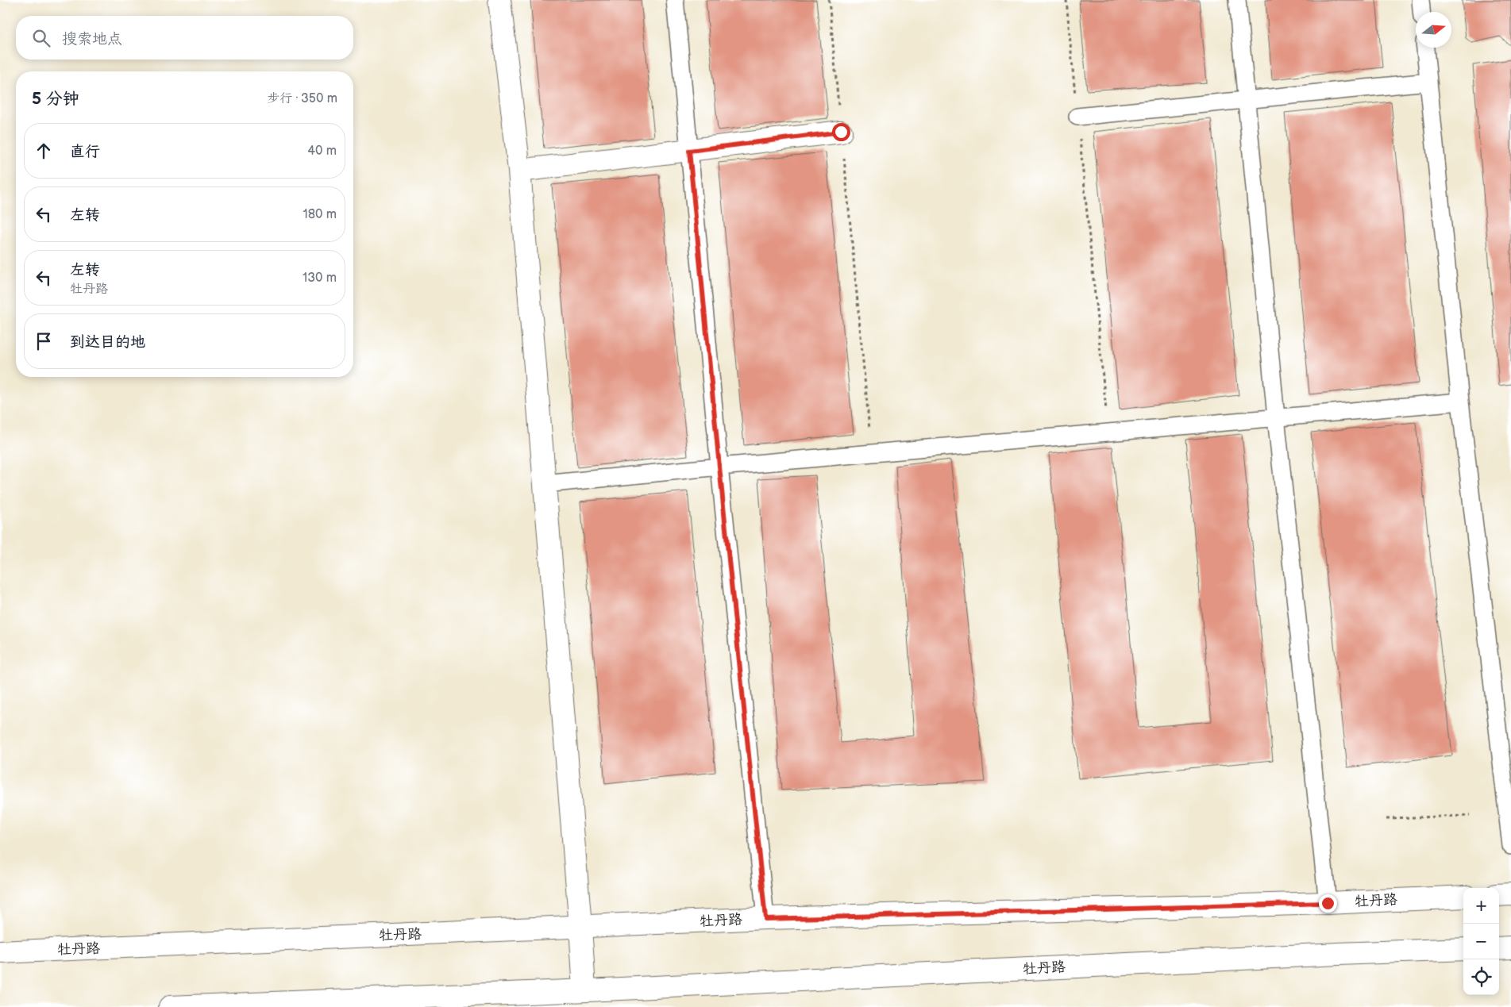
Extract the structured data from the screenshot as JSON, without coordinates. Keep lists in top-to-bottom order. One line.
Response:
{"streets":{"main road":["牡丹路"]},"north":"right","page":{"search":"搜索地点","heading":["5 分钟","步行 · 350 m"],"list":[["直行","40 m"],["左转","180 m"],["左转","牡丹路","130 m"],"到达目的地"],"map_buttons":["+","−"]}}
